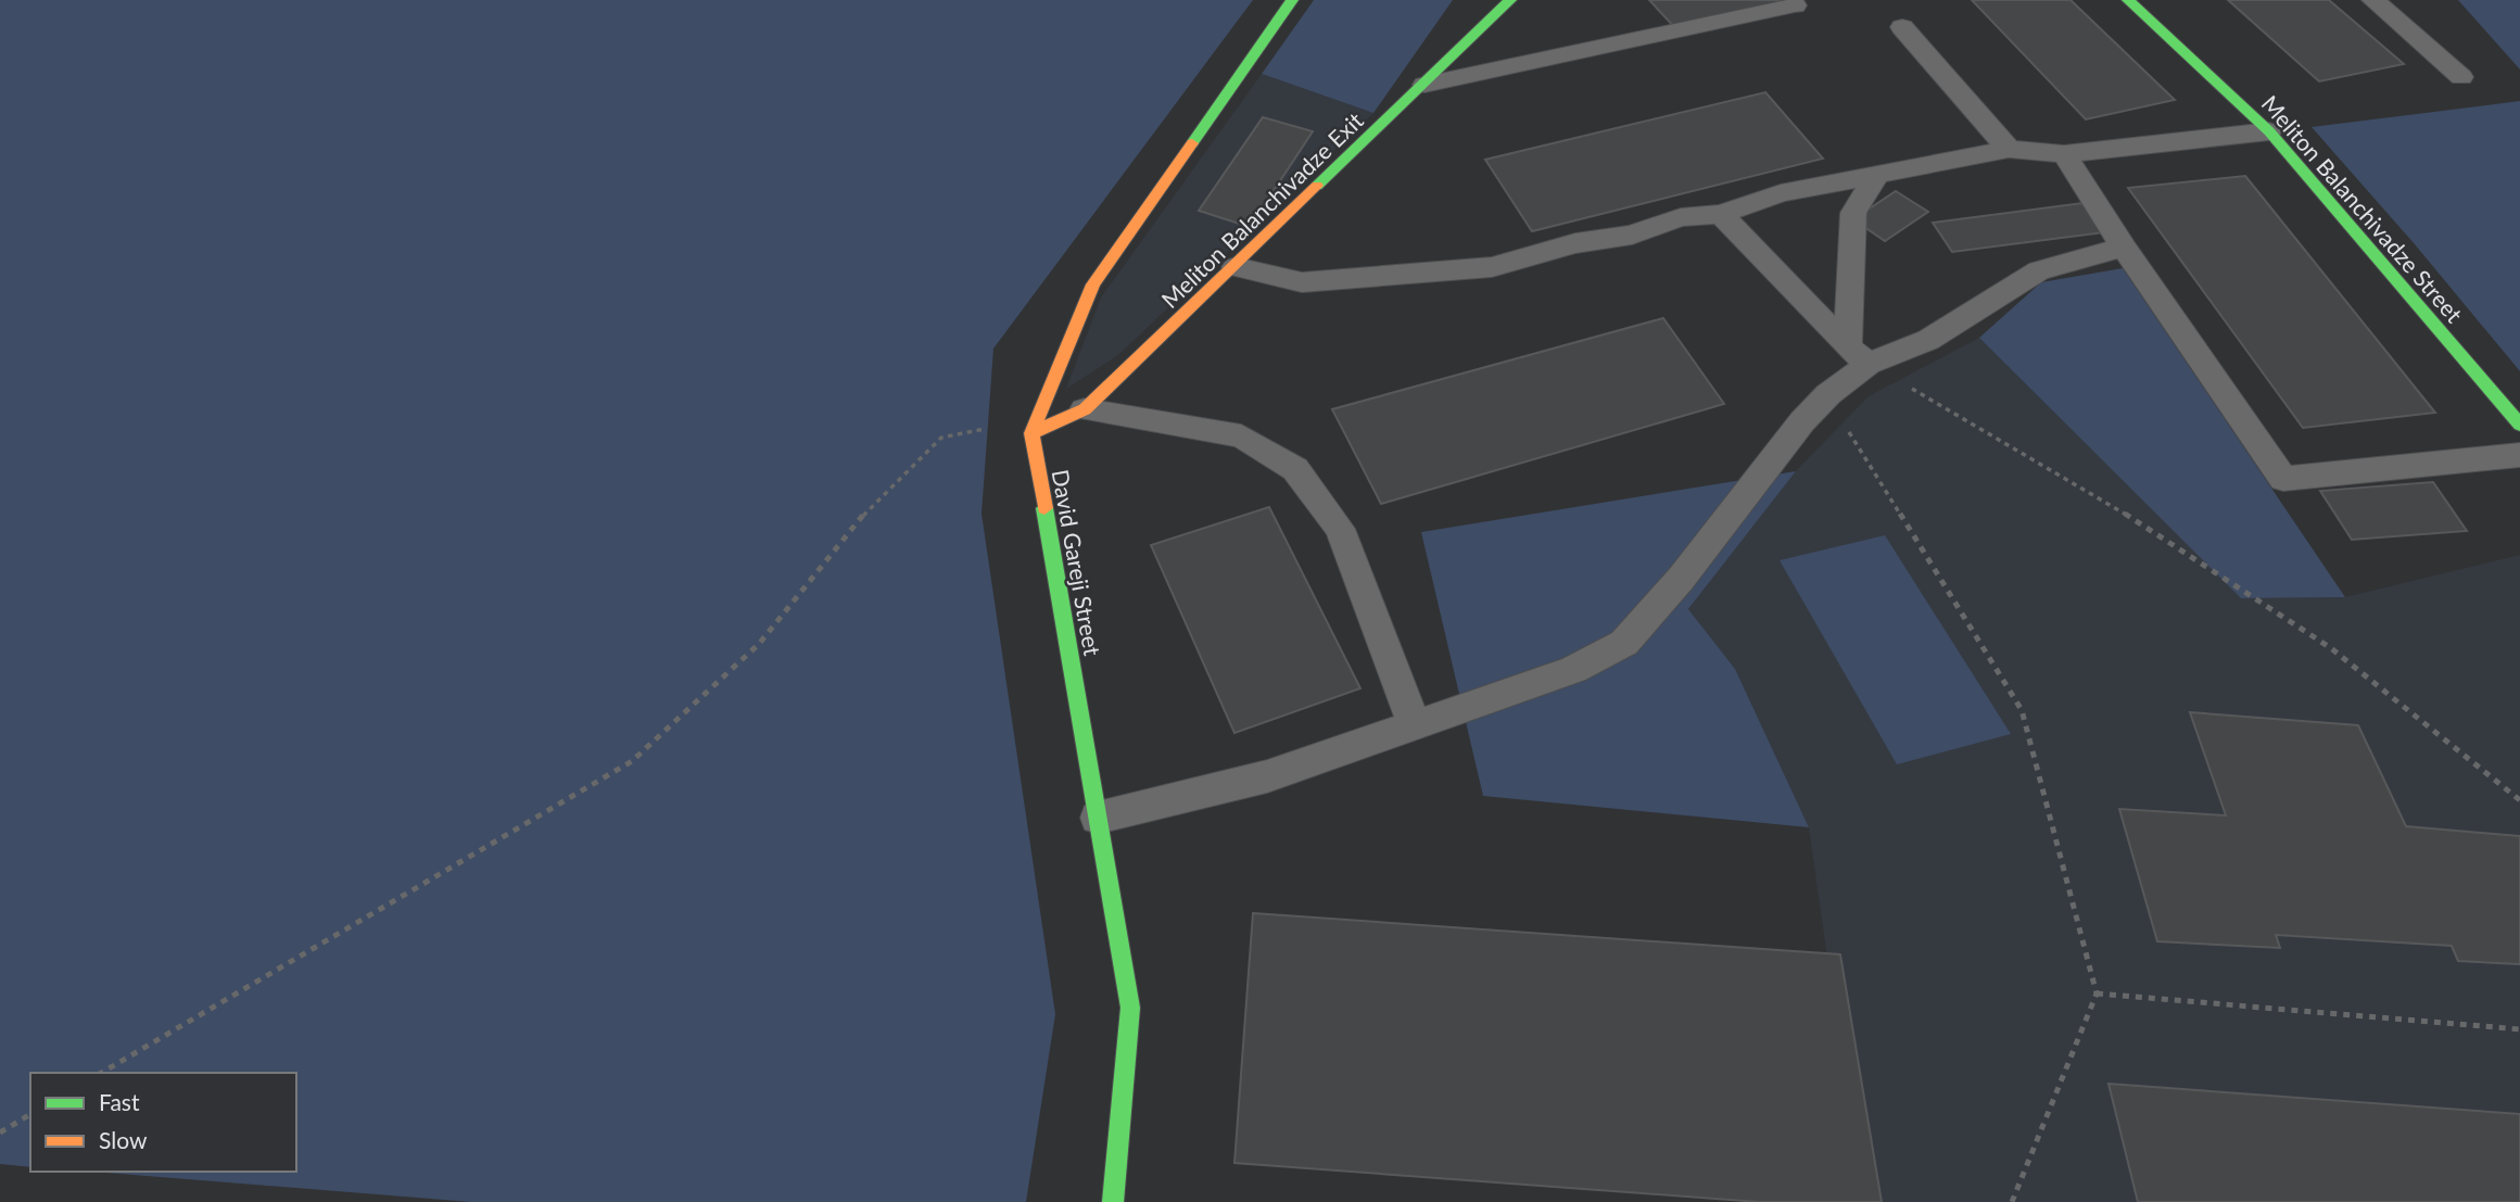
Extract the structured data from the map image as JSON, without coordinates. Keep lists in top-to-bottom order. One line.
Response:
{"streets":{"street":["Meliton Balanchivadze Street","Meliton Balanchivadze Exit","David Gareji Street"]},"crossings":[["Meliton Balanchivadze Exit","David Gareji Street"]],"legend":["Fast","Slow"]}
